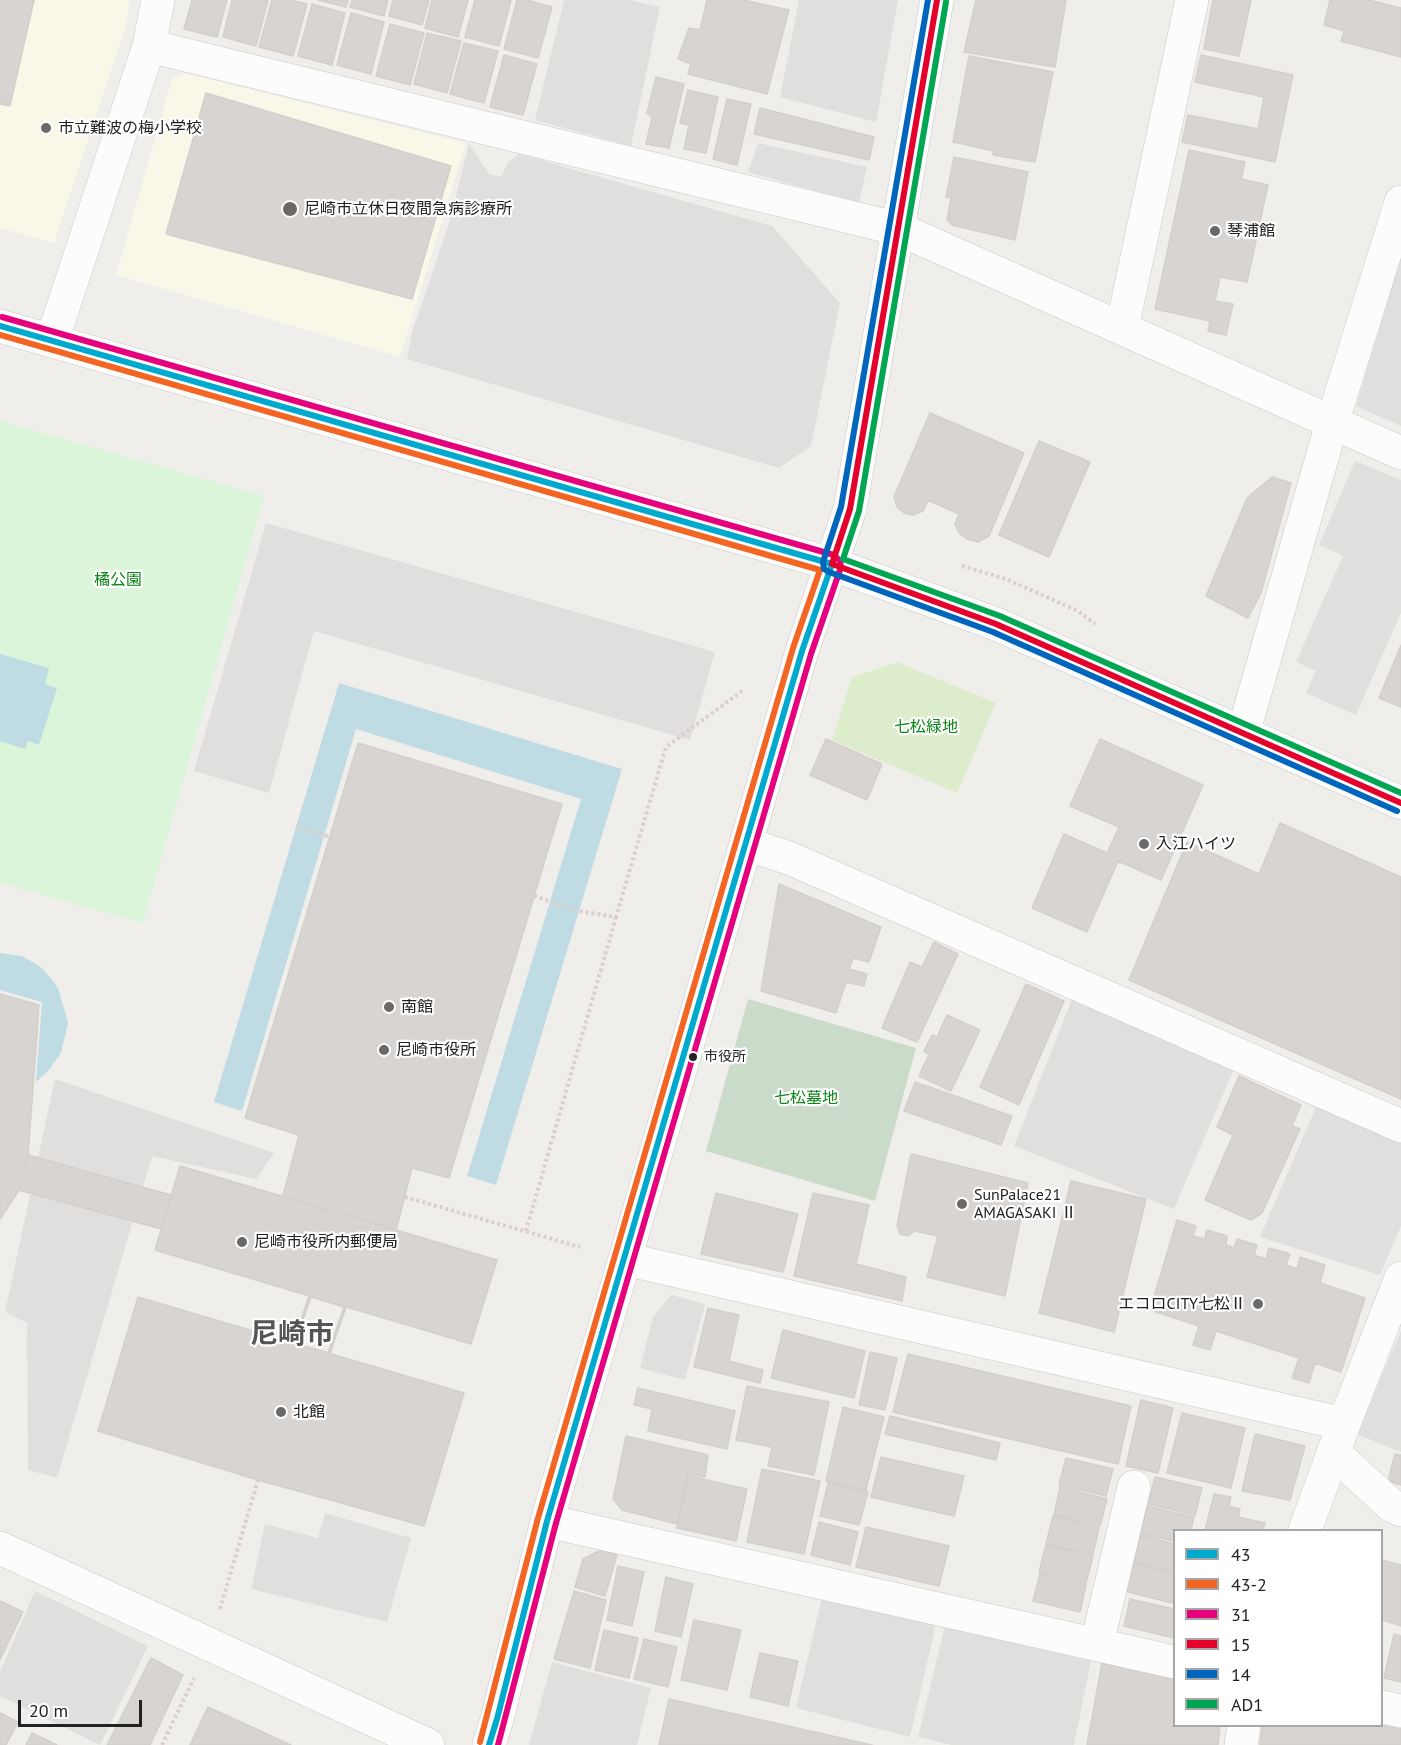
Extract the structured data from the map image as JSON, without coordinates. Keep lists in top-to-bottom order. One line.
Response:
{"districts":["尼崎市"],"parks":["橘公園","七松緑地","七松墓地"],"places":["市立難波の梅小学校","尼崎市立休日夜間急病診療所","琴浦館","入江ハイツ","南館","尼崎市役所","市役所","SunPalace21 AMAGASAKI Ⅱ","尼崎市役所内郵便局","エコロCITY七松Ⅱ","北館"],"lines":["transit line 15","transit line 14","transit line AD1","transit line 31","transit line 43","transit line 43-2"],"legend":["43","43-2","31","15","14","AD1"],"scale_bar":"20 m"}
